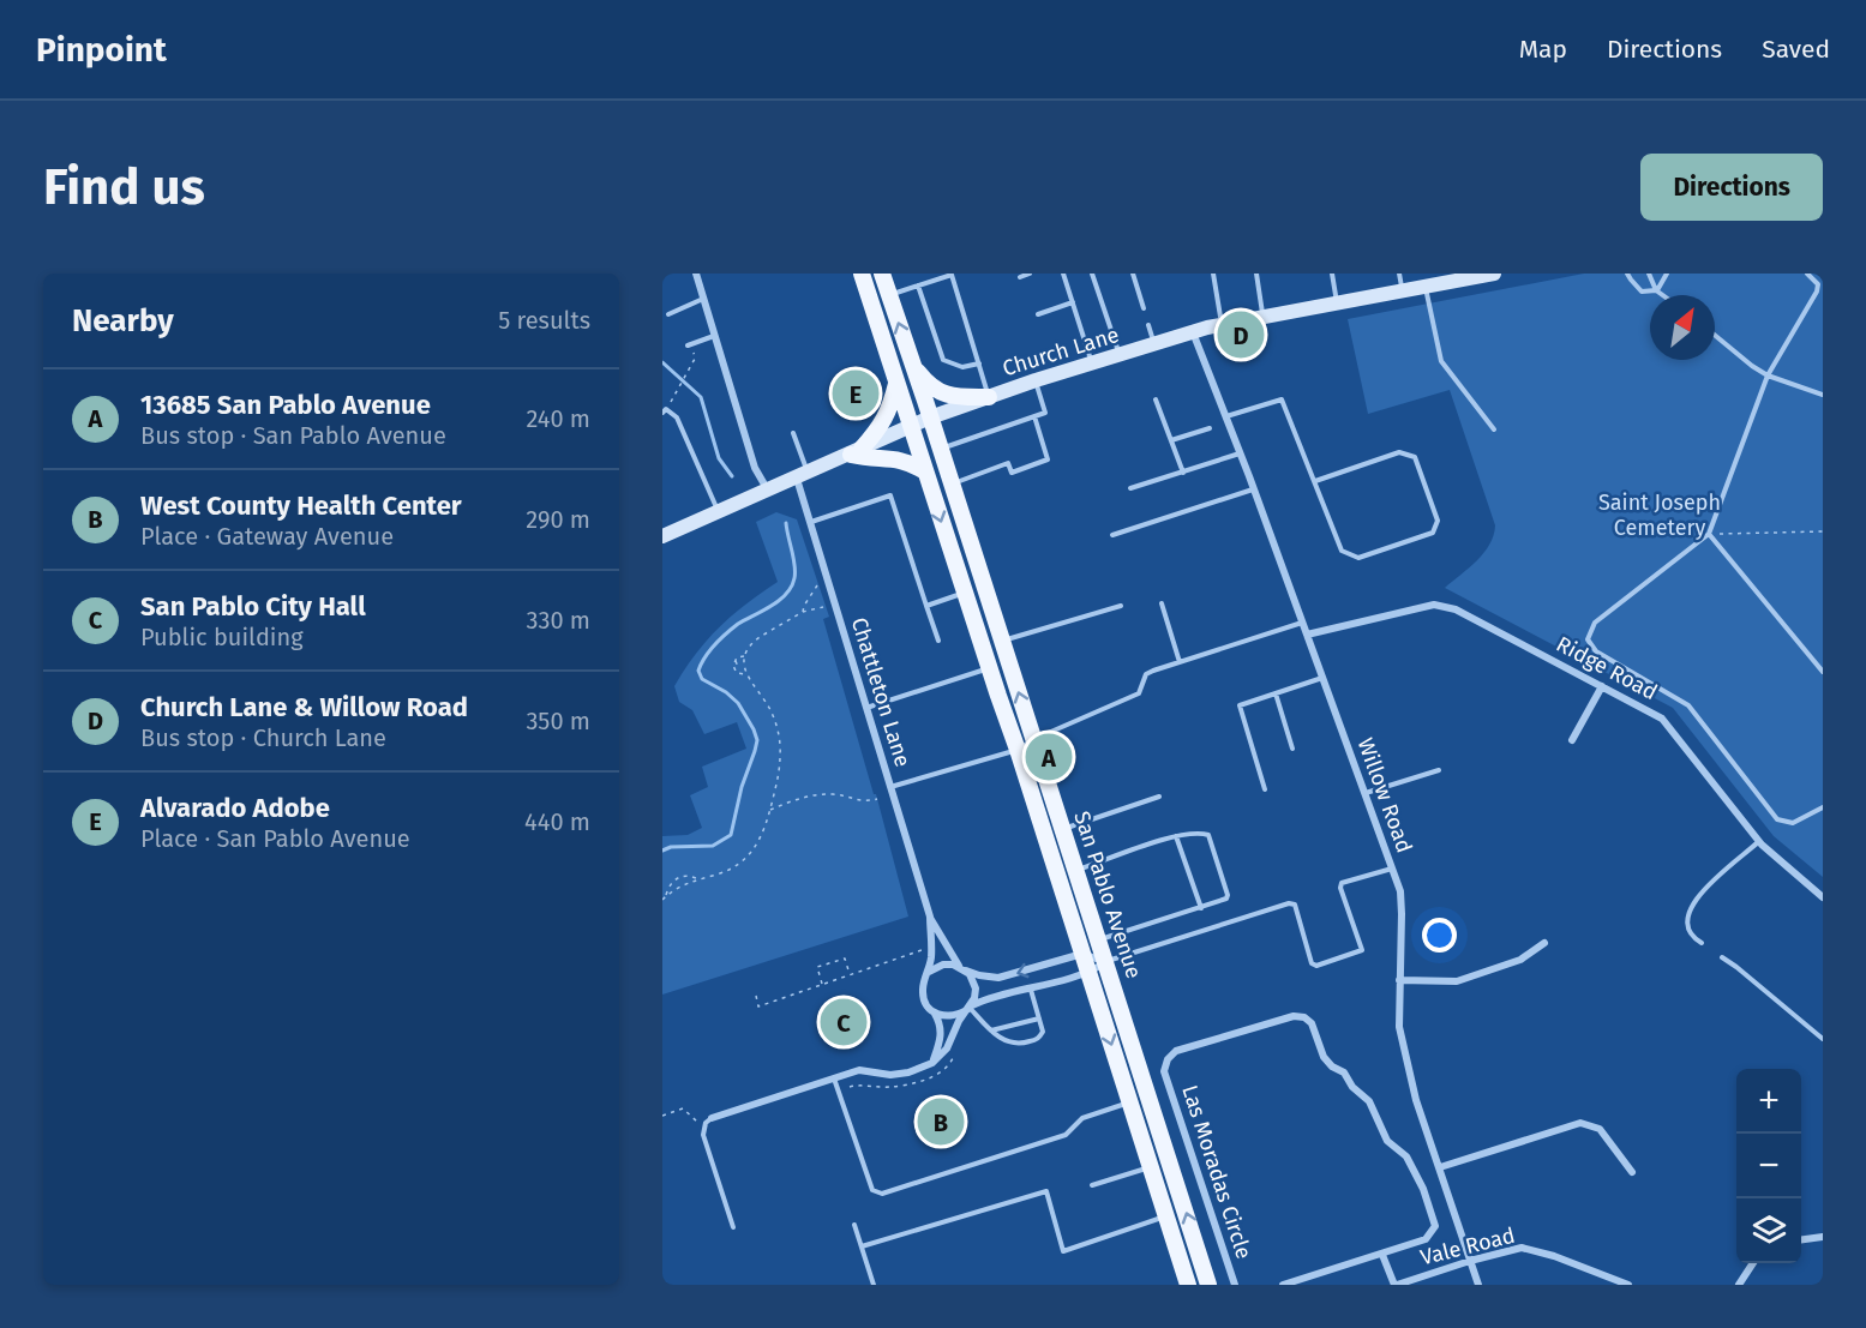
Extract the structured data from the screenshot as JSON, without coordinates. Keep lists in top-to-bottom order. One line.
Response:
{"streets":{"main road":["San Pablo Avenue"],"street":["Church Lane","Ridge Road","Chattleton Lane","Willow Road","Las Moradas Circle","Vale Road"]},"crossings":[["Church Lane","Chattleton Lane"],["Church Lane","Willow Road"],["Church Lane","San Pablo Avenue"],["Ridge Road","Willow Road"],["Willow Road","Vale Road"]],"parks":["Saint Joseph Cemetery"],"north":"top right","page":{"header":"Pinpoint","nav":["Map","Directions","Saved"],"buttons":"Directions","title":"Find us","heading":["Nearby","5 results"],"pins":["D","E","A","C","B"],"list":[{"mark":"A","name":"13685 San Pablo Avenue","note":"Bus stop · San Pablo Avenue","value":"240 m"},{"mark":"B","name":"West County Health Center","note":"Place · Gateway Avenue","value":"290 m"},{"mark":"C","name":"San Pablo City Hall","note":"Public building","value":"330 m"},{"mark":"D","name":"Church Lane & Willow Road","note":"Bus stop · Church Lane","value":"350 m"},{"mark":"E","name":"Alvarado Adobe","note":"Place · San Pablo Avenue","value":"440 m"}],"map_buttons":["+","−"]}}
